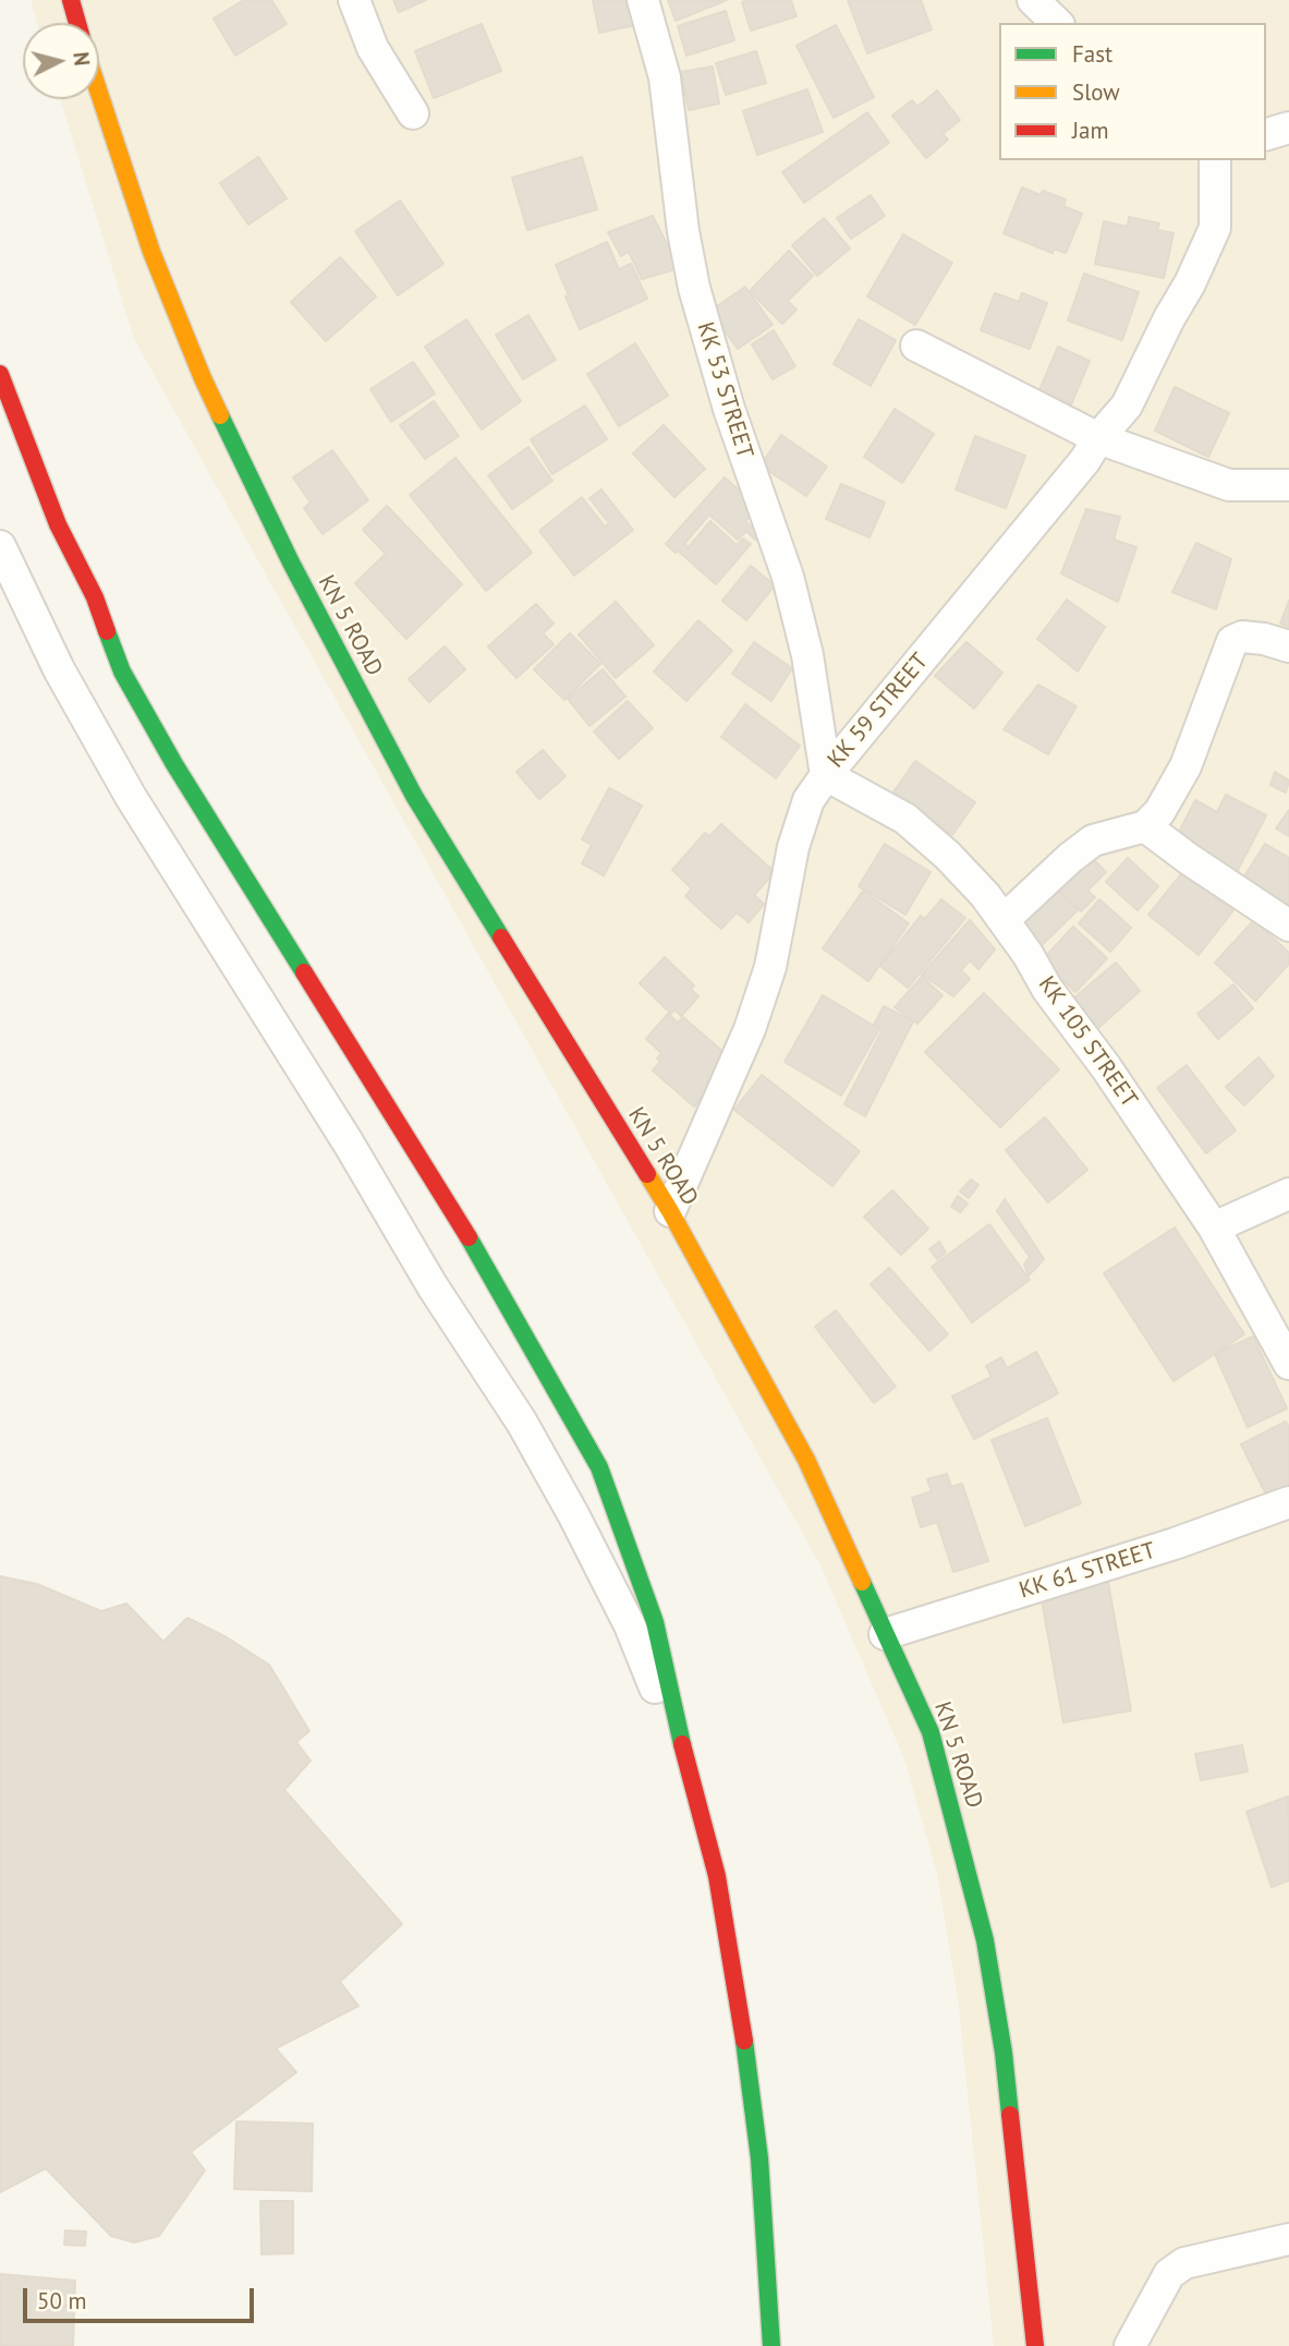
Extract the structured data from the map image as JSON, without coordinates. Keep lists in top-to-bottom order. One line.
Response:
{"streets":{"main road":["KN 5 ROAD"],"street":["KK 53 STREET","KK 59 STREET","KK 105 STREET","KK 61 STREET"]},"crossings":[["KK 53 STREET","KK 59 STREET"],["KK 53 STREET","KK 105 STREET"],["KN 5 ROAD","KK 59 STREET"],["KN 5 ROAD","KK 61 STREET"],["KK 59 STREET","KK 105 STREET"]],"legend":["Fast","Slow","Jam"],"scale_bar":"50 m","north":"right"}
